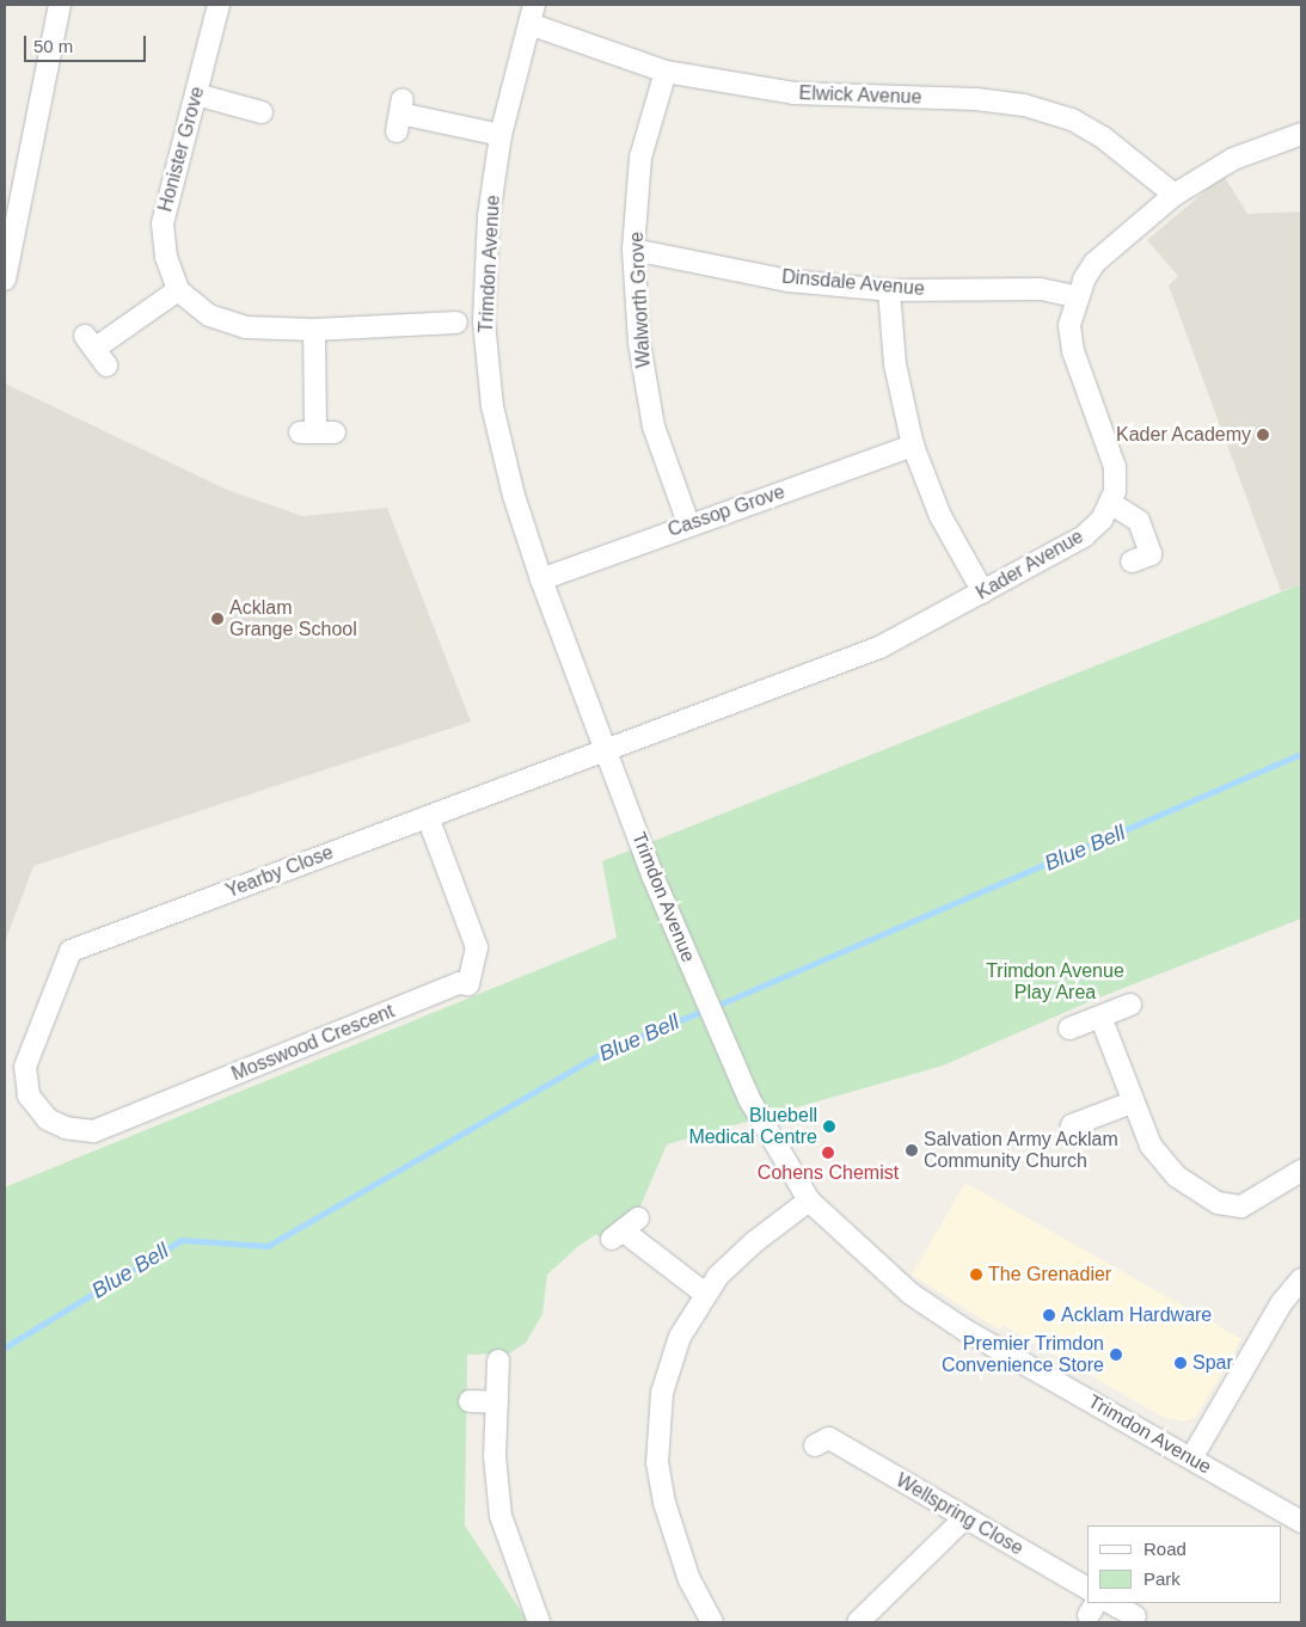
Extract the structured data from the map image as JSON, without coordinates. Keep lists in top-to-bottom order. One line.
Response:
{"streets":{"street":["Elwick Avenue","Honister Grove","Trimdon Avenue","Dinsdale Avenue","Walworth Grove","Cassop Grove","Kader Avenue","Yearby Close","Mosswood Crescent","Wellspring Close"]},"crossings":[["Elwick Avenue","Trimdon Avenue"],["Elwick Avenue","Walworth Grove"],["Elwick Avenue","Kader Avenue"],["Trimdon Avenue","Cassop Grove"],["Trimdon Avenue","Kader Avenue"],["Trimdon Avenue","Yearby Close"],["Dinsdale Avenue","Walworth Grove"],["Dinsdale Avenue","Kader Avenue"],["Walworth Grove","Cassop Grove"],["Kader Avenue","Yearby Close"],["Yearby Close","Mosswood Crescent"]],"water":["Blue Bell"],"parks":["Trimdon Avenue Play Area"],"places":["Kader Academy","Acklam Grange School","Bluebell Medical Centre","Salvation Army Acklam Community Church","Cohens Chemist","The Grenadier","Acklam Hardware","Premier Trimdon Convenience Store","Spar"],"legend":["Road","Park"],"scale_bar":"50 m"}
